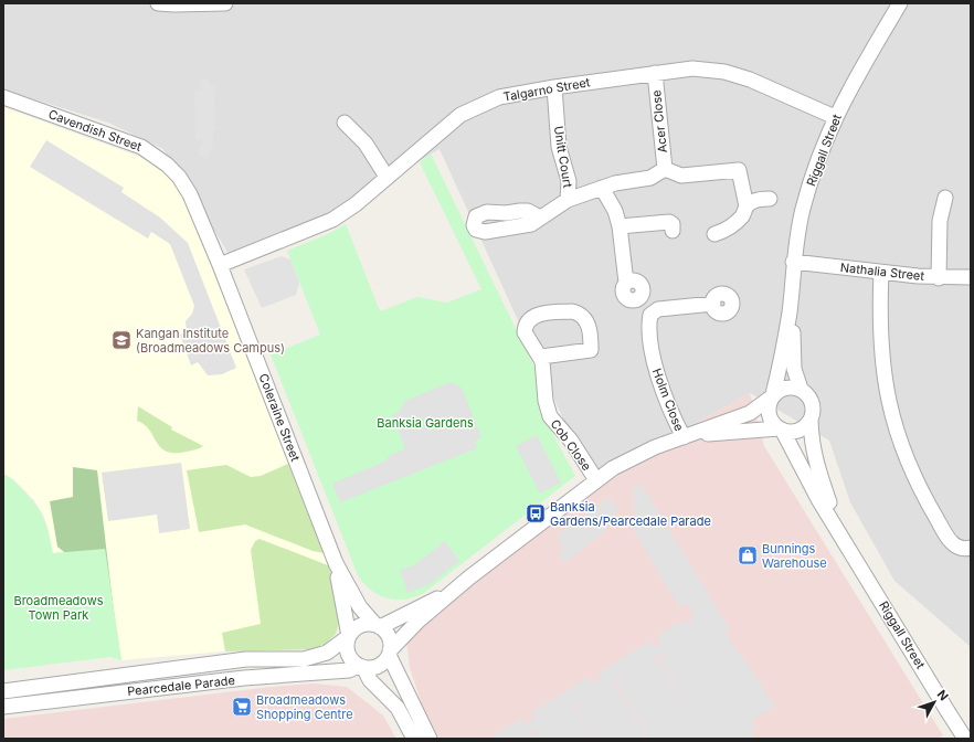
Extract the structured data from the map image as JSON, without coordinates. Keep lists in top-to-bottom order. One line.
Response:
{"streets":{"street":["Talgarno Street","Acer Close","Cavendish Street","Riggall Street","Unitt Court","Nathalia Street","Holm Close","Coleraine Street","Cob Close","Pearcedale Parade"]},"crossings":[["Talgarno Street","Acer Close"],["Talgarno Street","Riggall Street"],["Talgarno Street","Unitt Court"],["Talgarno Street","Coleraine Street"],["Cavendish Street","Coleraine Street"],["Riggall Street","Nathalia Street"],["Coleraine Street","Pearcedale Parade"]],"parks":["Banksia Gardens","Broadmeadows Town Park"],"places":{"school or university":["Kangan Institute (Broadmeadows Campus)"],"bus stop":["Banksia Gardens/Pearcedale Parade"],"shop":["Bunnings Warehouse"],"supermarket":["Broadmeadows Shopping Centre"]},"north":"top right"}
